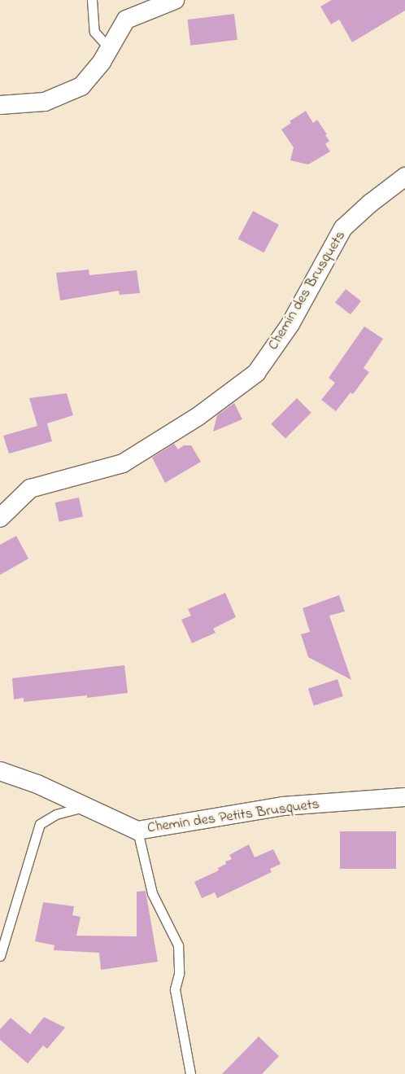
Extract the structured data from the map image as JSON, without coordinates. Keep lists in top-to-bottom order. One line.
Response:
{"streets":{"street":["Chemin des Brusquets","Chemin des Petits Brusquets"]}}
